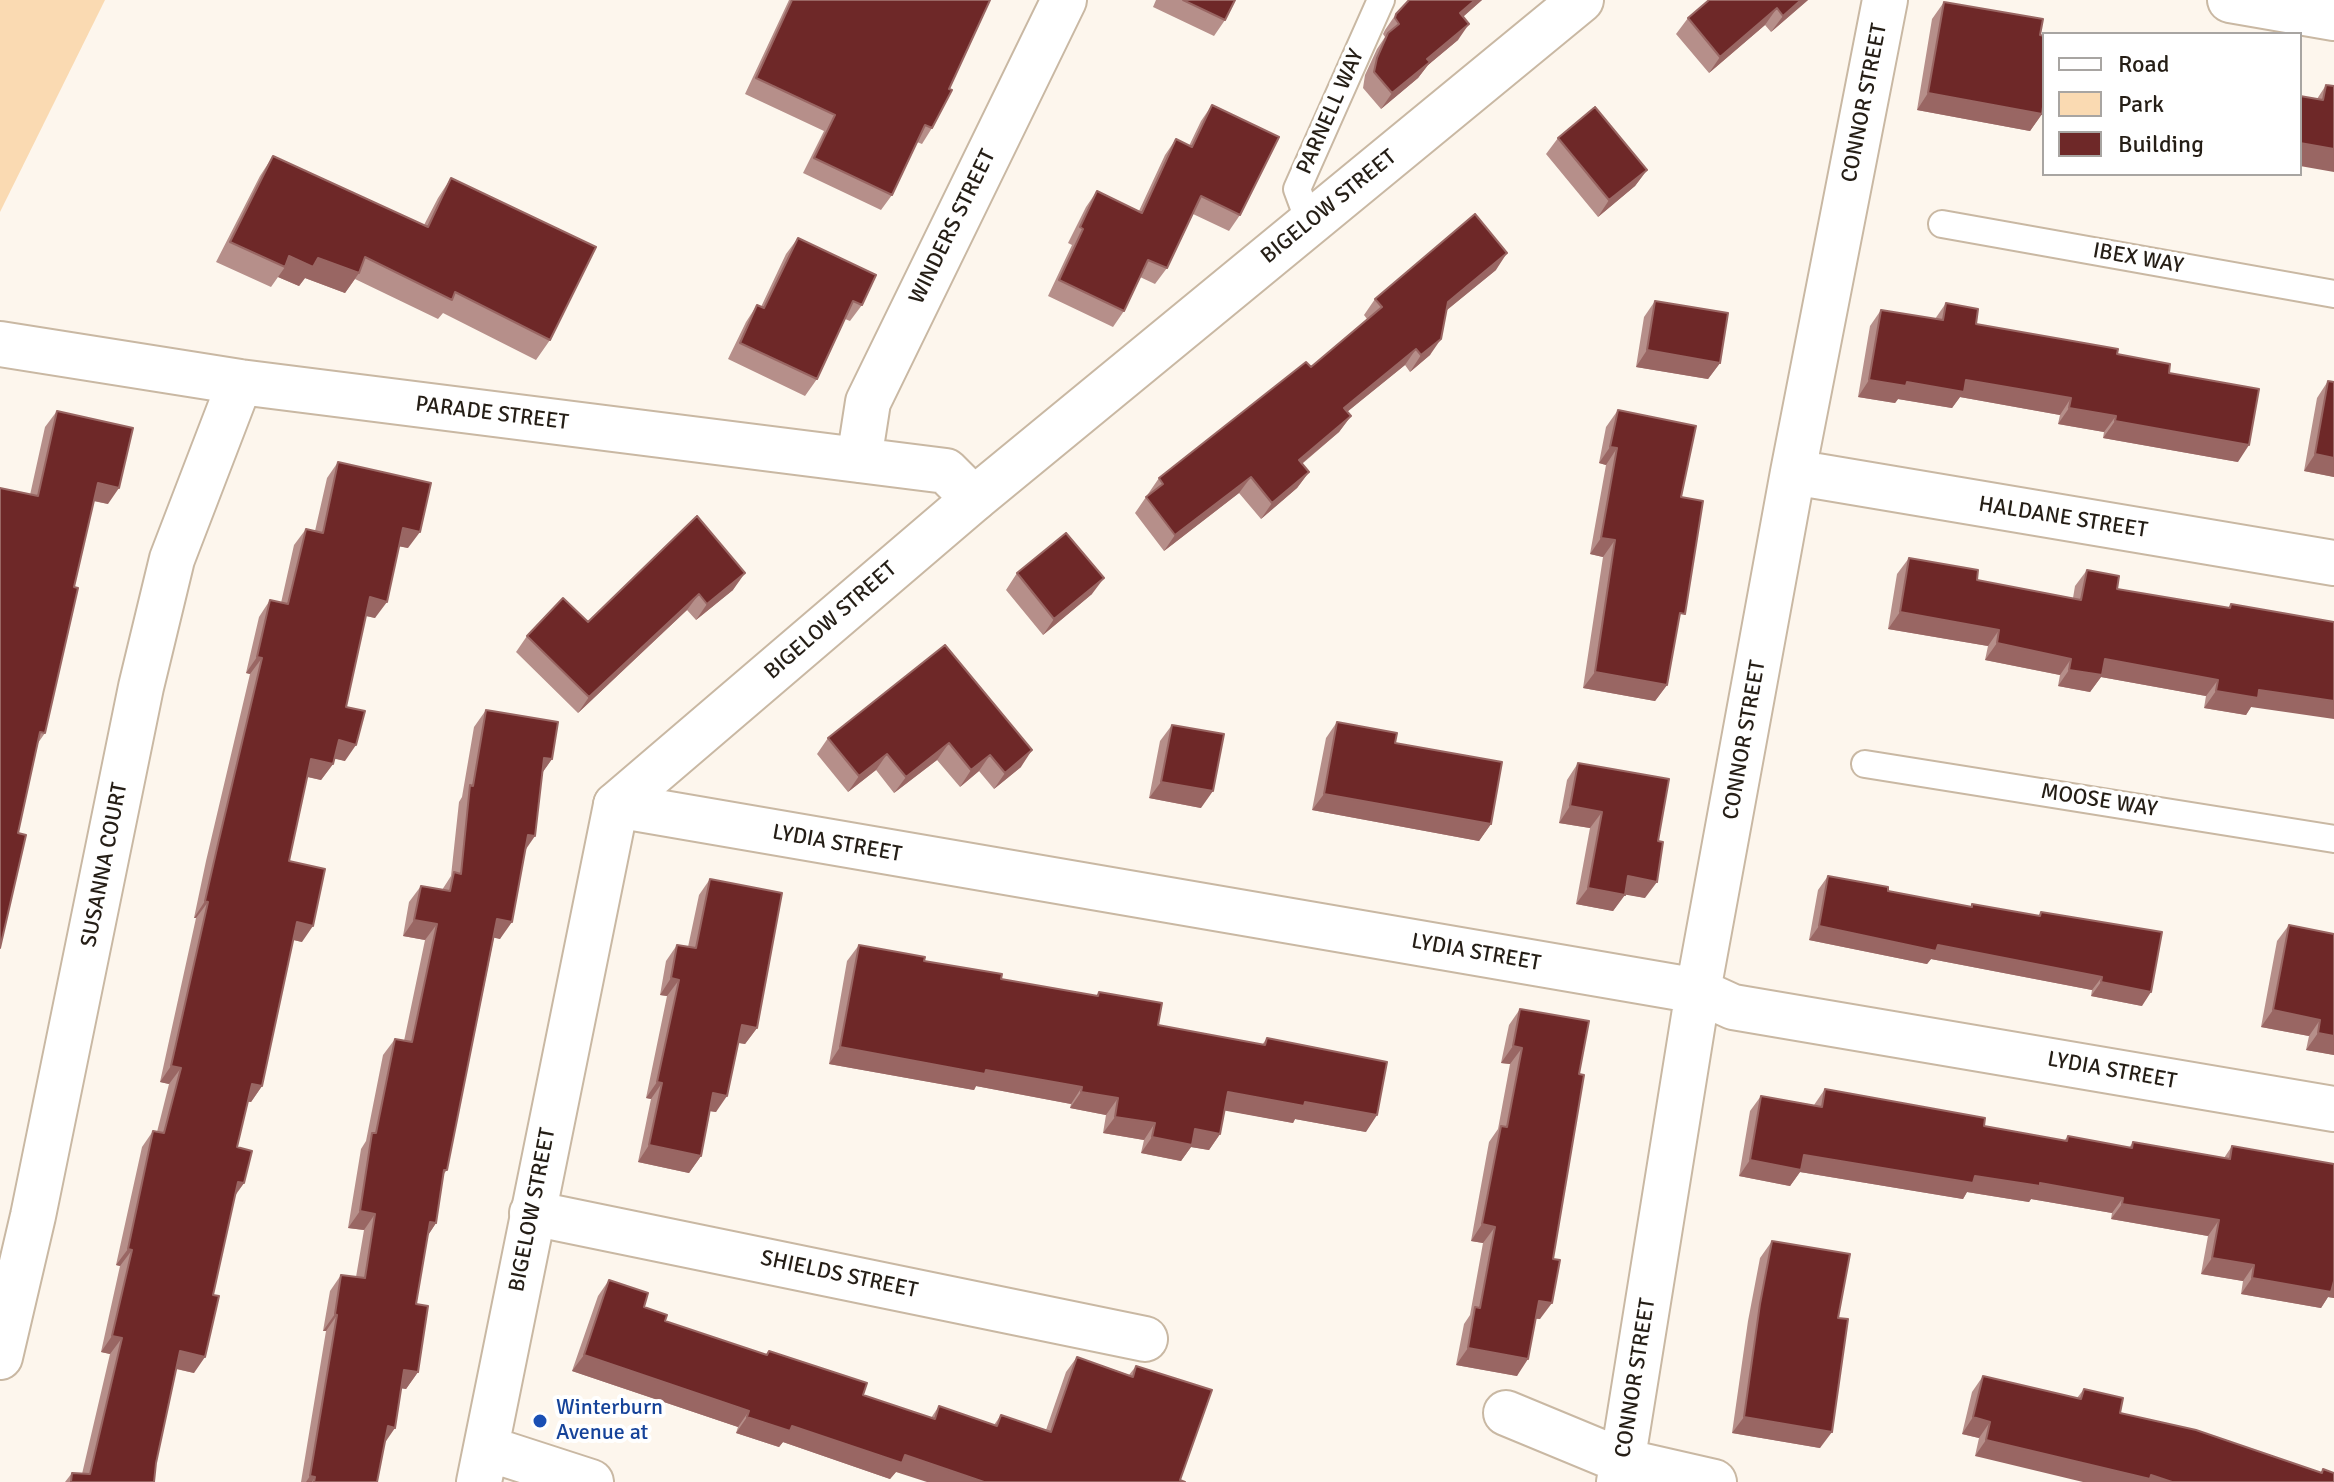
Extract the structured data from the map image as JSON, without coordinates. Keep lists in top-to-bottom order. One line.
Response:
{"streets":{"street":["CONNOR STREET","BIGELOW STREET","WINDERS STREET","PARADE STREET","HALDANE STREET","LYDIA STREET","SUSANNA COURT","SHIELDS STREET"],"lane":["PARNELL WAY","IBEX WAY","MOOSE WAY"]},"crossings":[["CONNOR STREET","HALDANE STREET"],["CONNOR STREET","LYDIA STREET"],["PARNELL WAY","BIGELOW STREET"],["BIGELOW STREET","PARADE STREET"],["BIGELOW STREET","LYDIA STREET"],["BIGELOW STREET","SHIELDS STREET"],["WINDERS STREET","PARADE STREET"],["PARADE STREET","SUSANNA COURT"]],"places":["Winterburn Avenue at"],"legend":["Road","Park","Building"]}
